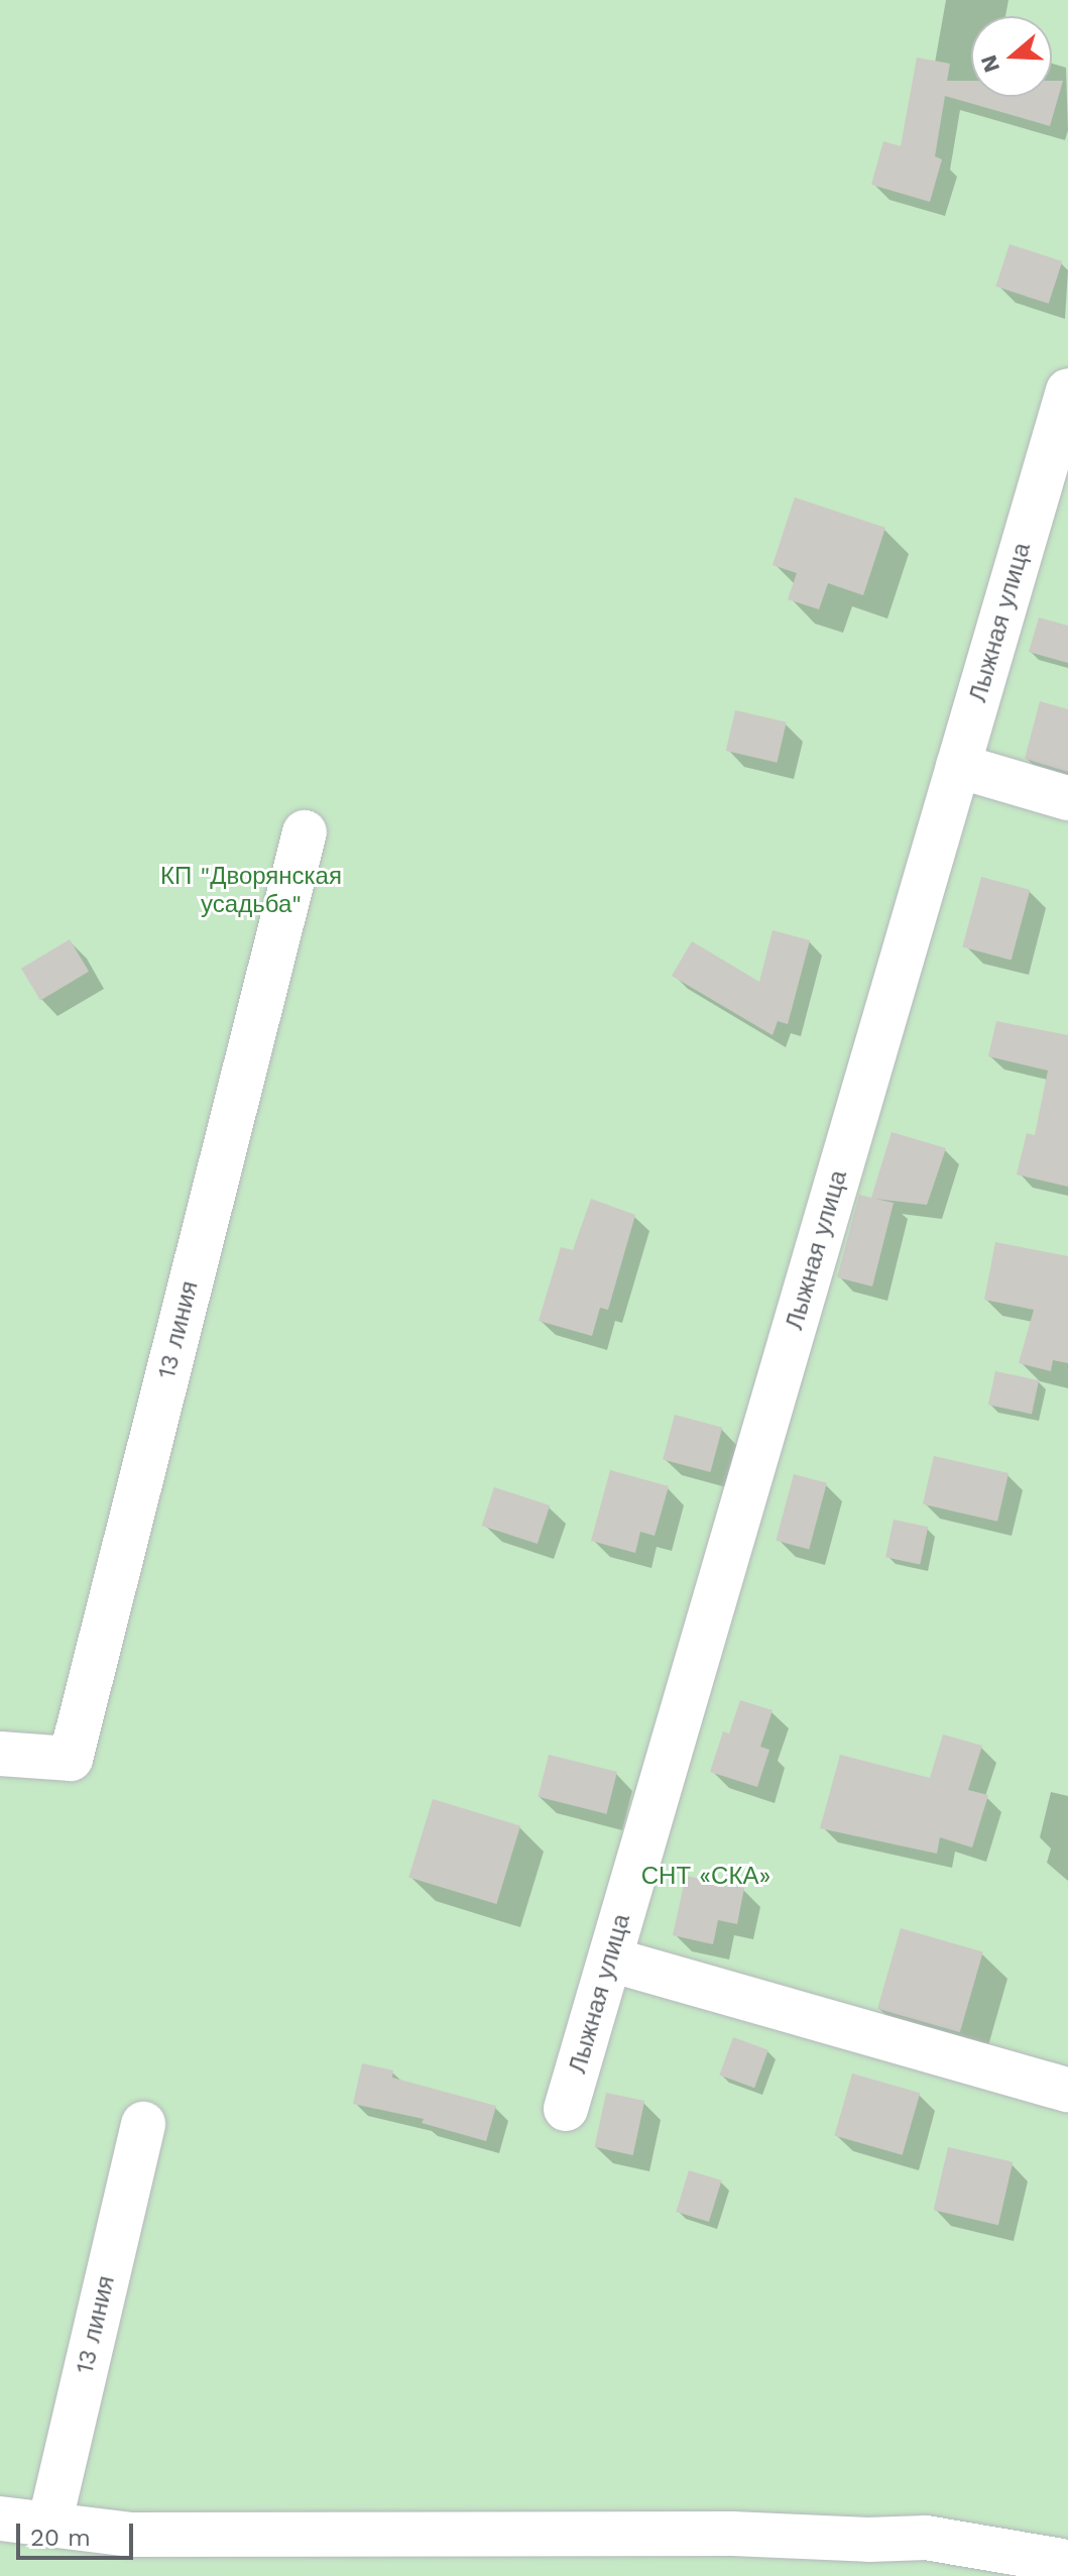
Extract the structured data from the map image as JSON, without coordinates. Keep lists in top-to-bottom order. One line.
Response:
{"streets":{"street":["Лыжная улица","13 линия"]},"parks":["КП \"Дворянская усадьба\"","СНТ «СКА»"],"scale_bar":"20 m","north":"left"}
